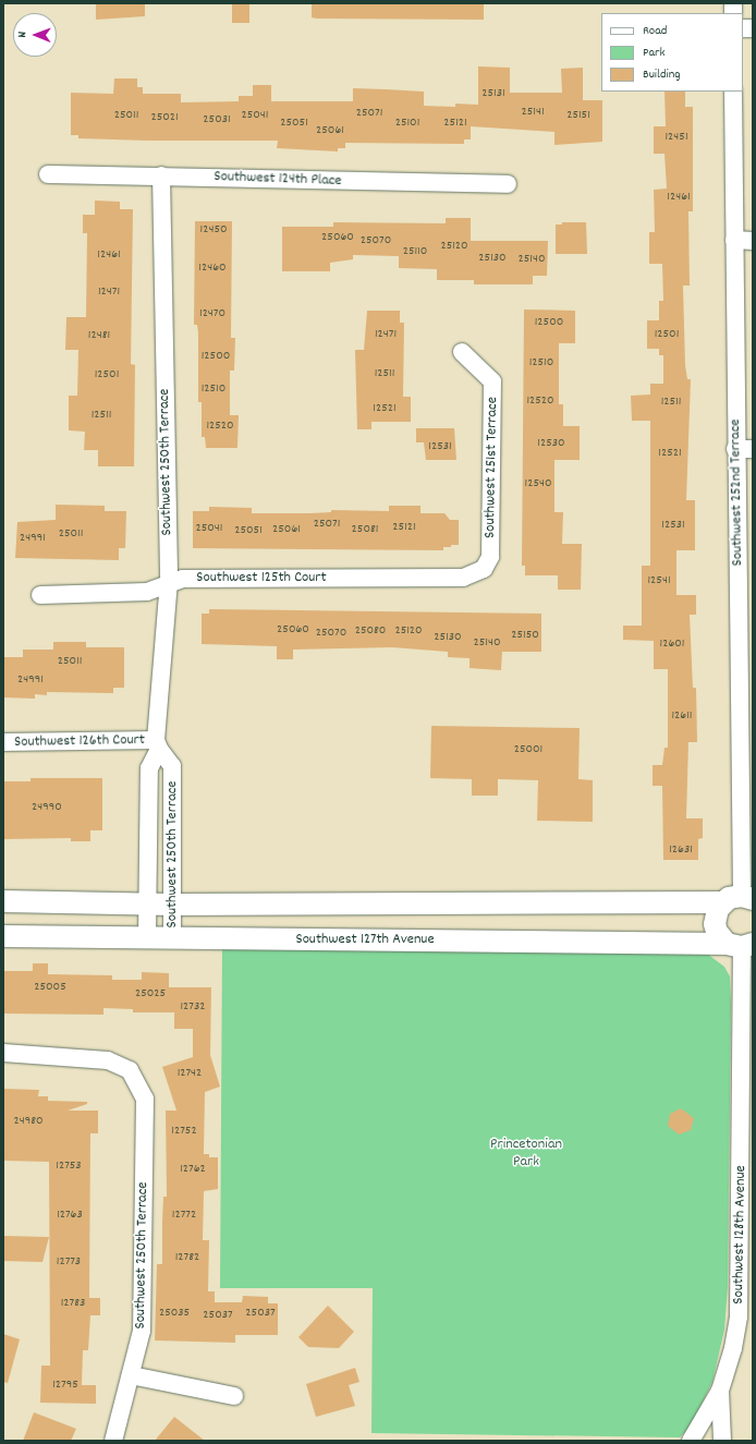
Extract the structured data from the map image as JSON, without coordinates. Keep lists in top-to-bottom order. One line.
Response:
{"streets":{"street":["Southwest 124th Place","Southwest 250th Terrace","Southwest 251st Terrace","Southwest 252nd Terrace","Southwest 125th Court","Southwest 126th Court","Southwest 127th Avenue","Southwest 128th Avenue"]},"crossings":[["Southwest 124th Place","Southwest 250th Terrace"],["Southwest 250th Terrace","Southwest 125th Court"],["Southwest 250th Terrace","Southwest 126th Court"],["Southwest 250th Terrace","Southwest 127th Avenue"],["Southwest 251st Terrace","Southwest 125th Court"],["Southwest 127th Avenue","Southwest 128th Avenue"]],"parks":["Princetonian Park"],"house_numbers":["25131","25141","25071","25011","25041","25151","25021","25031","25051","25101","25121","25061","12451","12461","12450","25060","25070","25120","25110","12461","25130","25140","12460","12471","12470","12500","12471","12501","12481","12500","12510","12511","12501","12510","12520","12511","12521","12511","12520","12530","12531","12521","12540","25071","12531","25121","25041","25061","25081","25051","25011","24991","12541","25060","25080","25120","25070","25150","25130","25140","12601","25011","24991","12611","25001","24990","12631","25005","25025","12732","12742","24980","12752","12753","12762","12763","12772","12782","12773","12783","25035","25037","25037","12795"],"legend":["Road","Park","Building"],"north":"left"}
